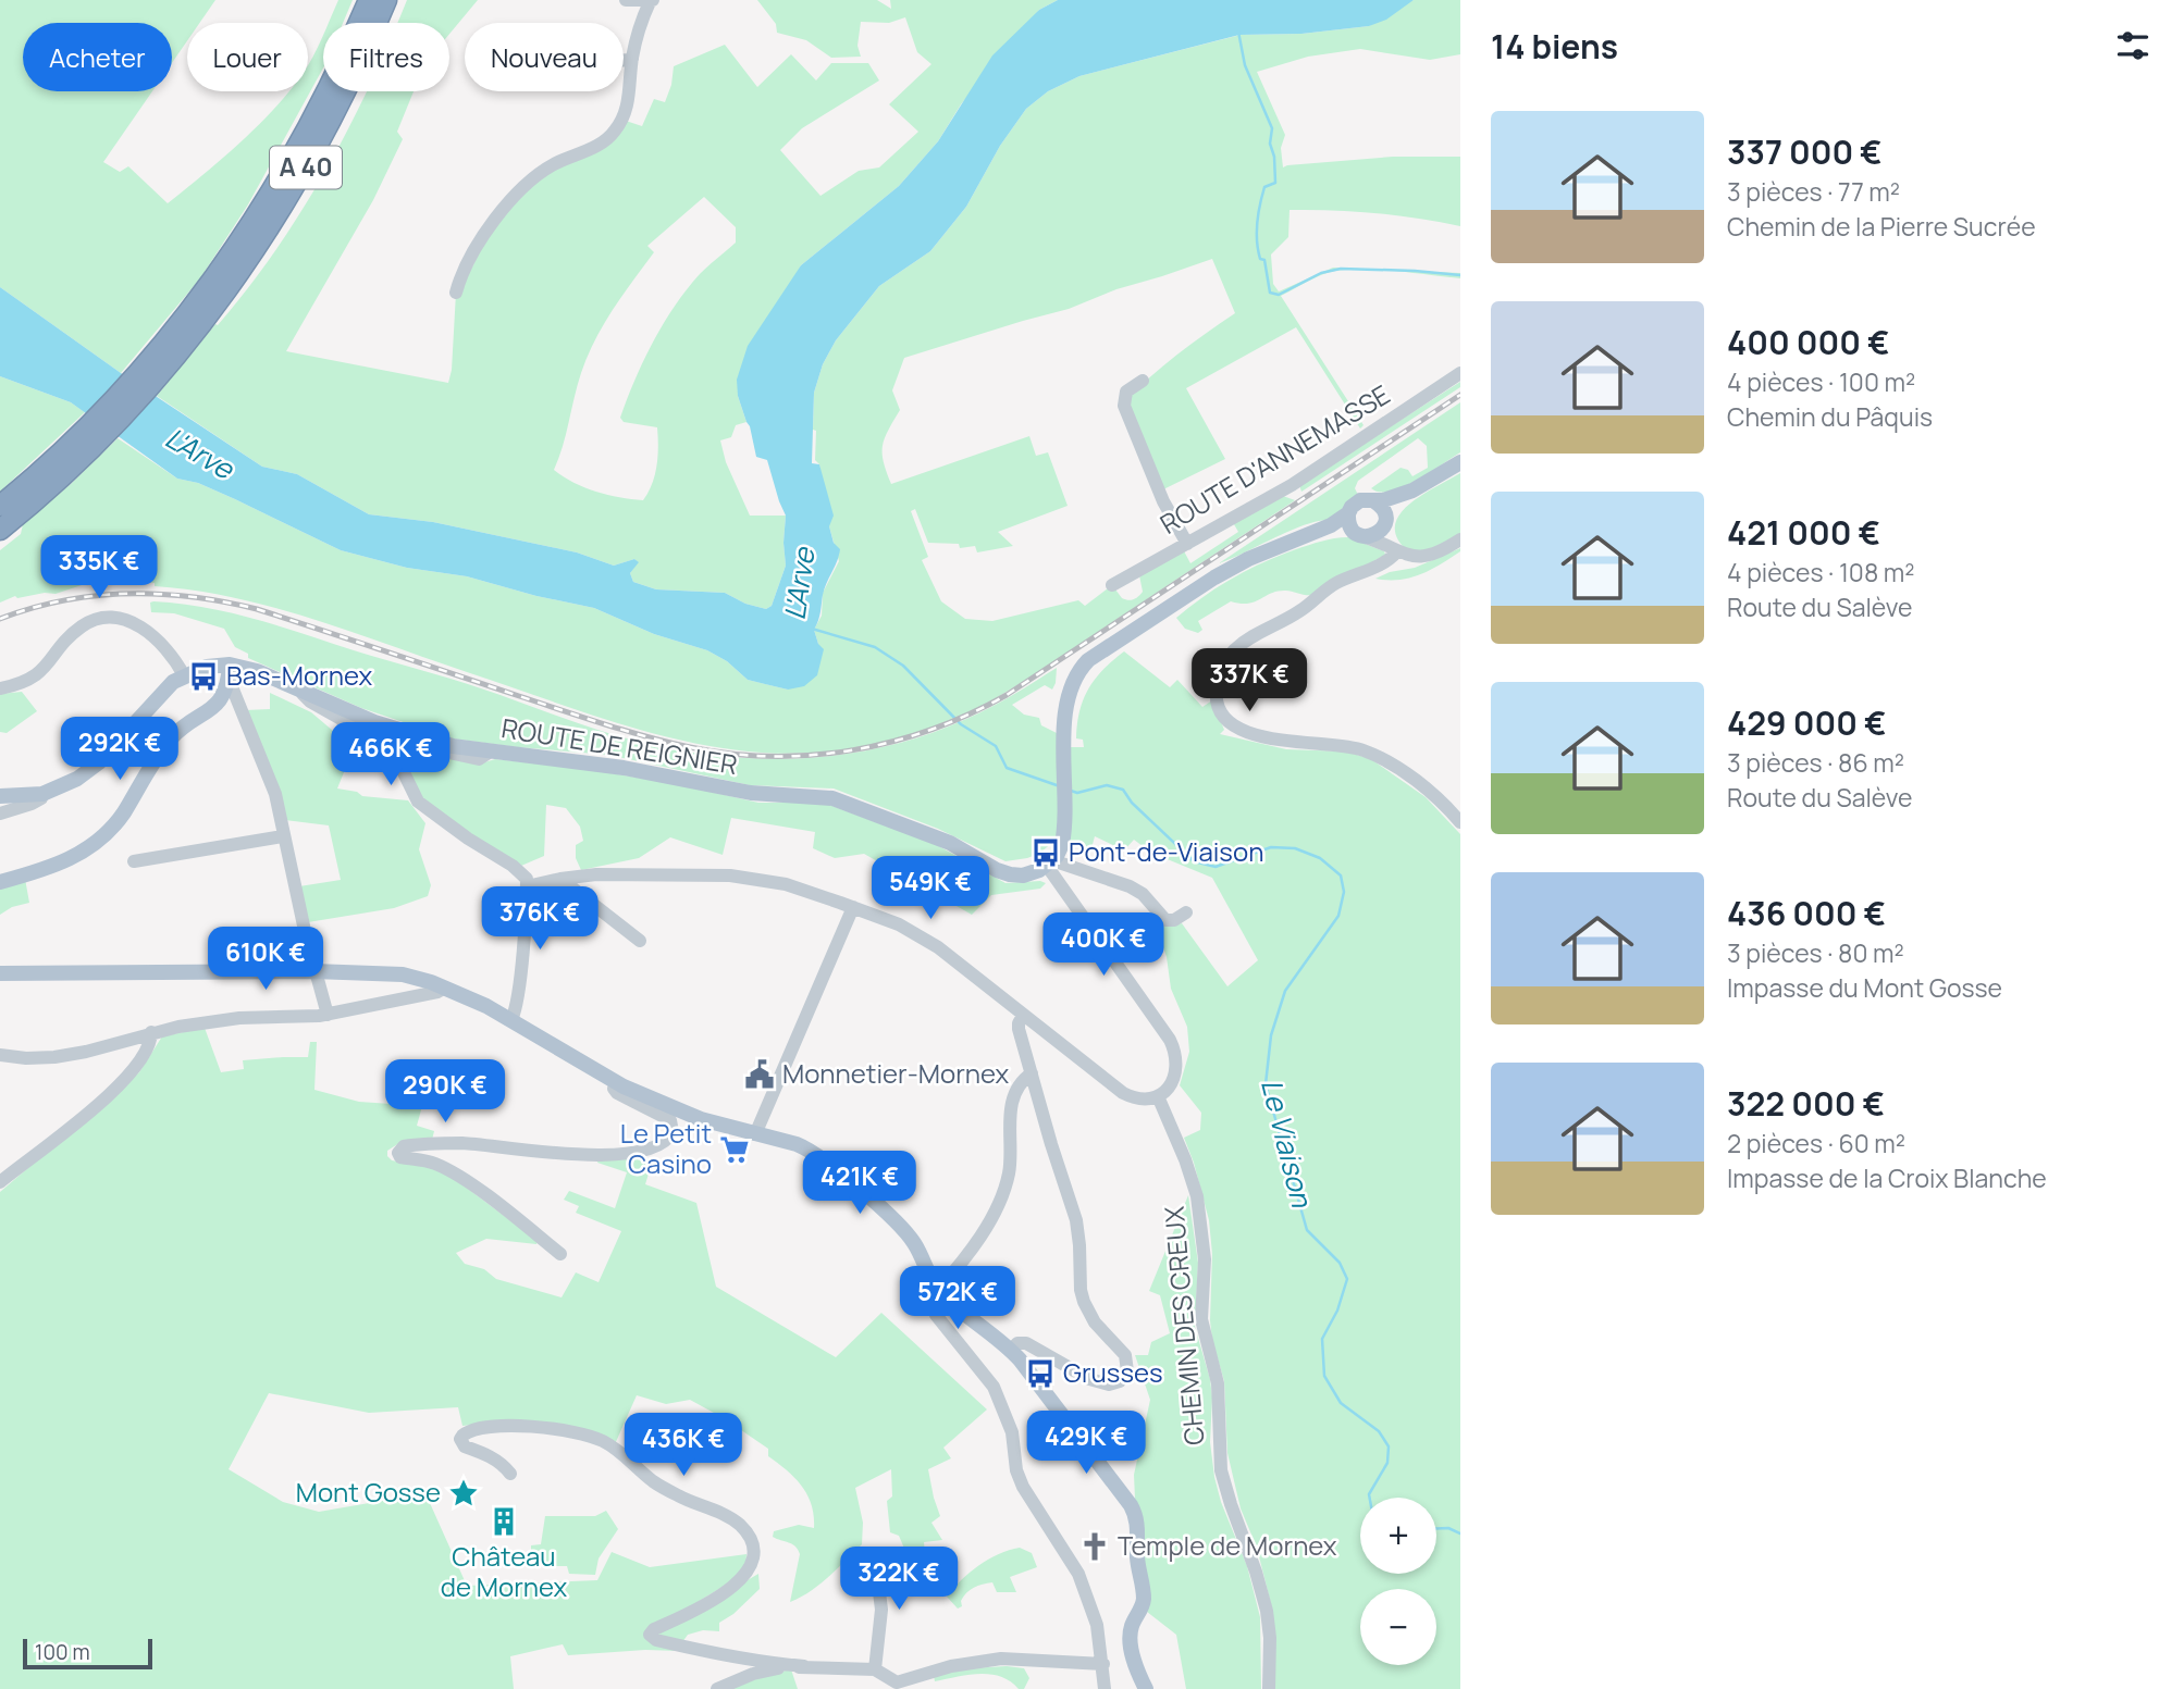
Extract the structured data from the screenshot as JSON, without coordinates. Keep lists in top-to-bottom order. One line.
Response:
{"streets":{"highway":["A 40"],"main road":["ROUTE DE REIGNIER"],"street":["ROUTE D'ANNEMASSE","CHEMIN DES CREUX"]},"water":["L'Arve","Le Viaison"],"places":{"bus stop":["Bas-Mornex","Pont-de-Viaison","Grusses"],"public building":["Monnetier-Mornex"],"supermarket":["Le Petit Casino"],"place":["Mont Gosse"],"building":["Château de Mornex"],"church":["Temple de Mornex"]},"scale_bar":"100 m","page":{"heading":"14 biens","chip":["Acheter","Louer","Filtres","Nouveau"],"list":[{"name":"337 000 €","note":"3 pièces · 77 m² · Chemin de la Pierre Sucrée"},{"name":"400 000 €","note":"4 pièces · 100 m² · Chemin du Pâquis"},{"name":"421 000 €","note":"4 pièces · 108 m² · Route du Salève"},{"name":"429 000 €","note":"3 pièces · 86 m² · Route du Salève"},{"name":"436 000 €","note":"3 pièces · 80 m² · Impasse du Mont Gosse"},{"name":"322 000 €","note":"2 pièces · 60 m² · Impasse de la Croix Blanche"}],"price":["335K €","337K €","292K €","466K €","549K €","376K €","400K €","610K €","290K €","421K €","572K €","429K €","436K €","322K €"],"map_buttons":["+","−"],"scale":"100 m"}}
